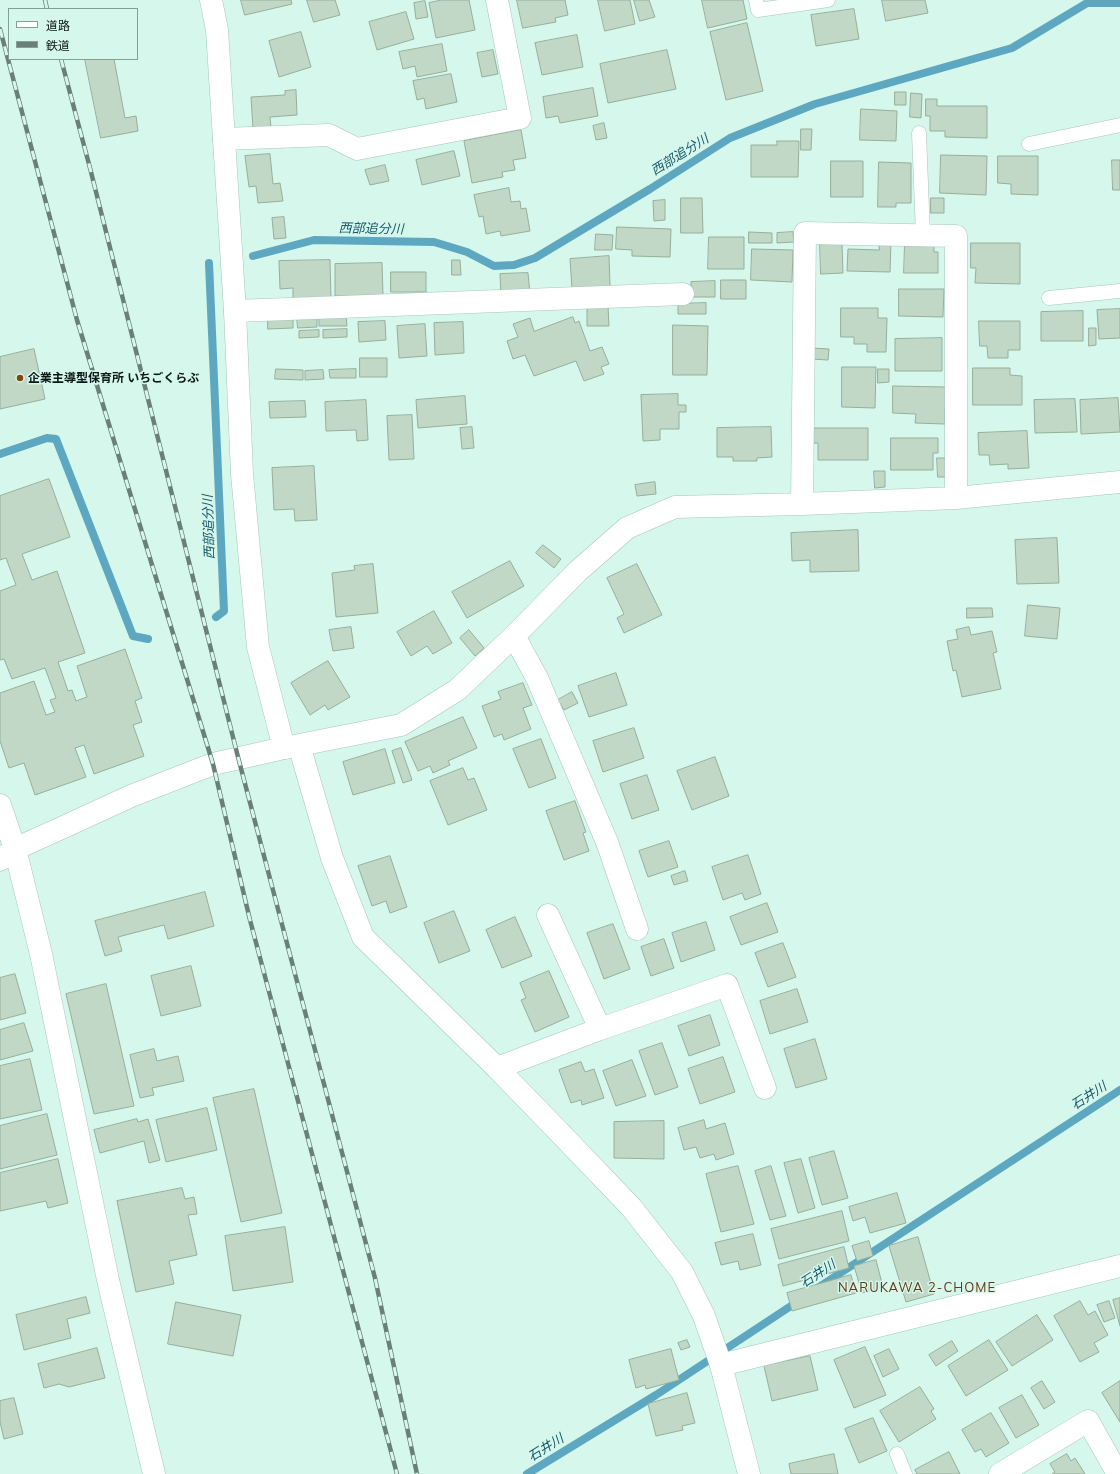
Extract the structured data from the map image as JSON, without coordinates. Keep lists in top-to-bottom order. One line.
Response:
{"districts":["NARUKAWA 2-CHOME"],"water":["西部追分川","石井川"],"places":["企業主導型保育所 いちごくらぶ"],"legend":["道路","鉄道"]}
